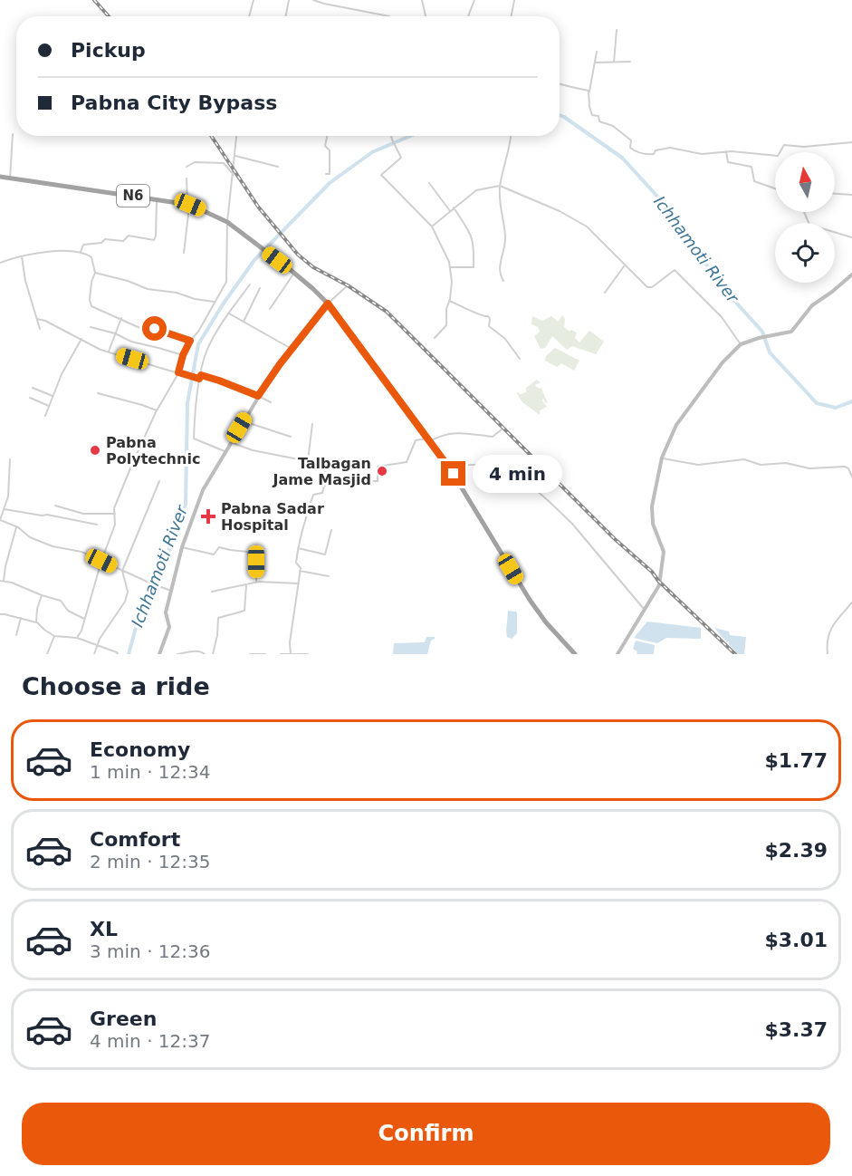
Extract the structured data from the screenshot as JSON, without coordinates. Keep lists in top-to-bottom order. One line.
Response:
{"streets":{"highway":["N6"]},"water":["Ichhamoti River"],"places":{"other":["Pabna Polytechnic","Talbagan Jame Masjid"],"health":["Pabna Sadar Hospital"]},"north":"top","page":{"banner":["Pickup","Pabna City Bypass"],"bubble":"4 min","heading":"Choose a ride","list":[{"name":"Economy","note":"1 min · 12:34","value":"$1.77"},{"name":"Comfort","note":"2 min · 12:35","value":"$2.39"},{"name":"XL","note":"3 min · 12:36","value":"$3.01"},{"name":"Green","note":"4 min · 12:37","value":"$3.37"}],"buttons":"Confirm"}}
